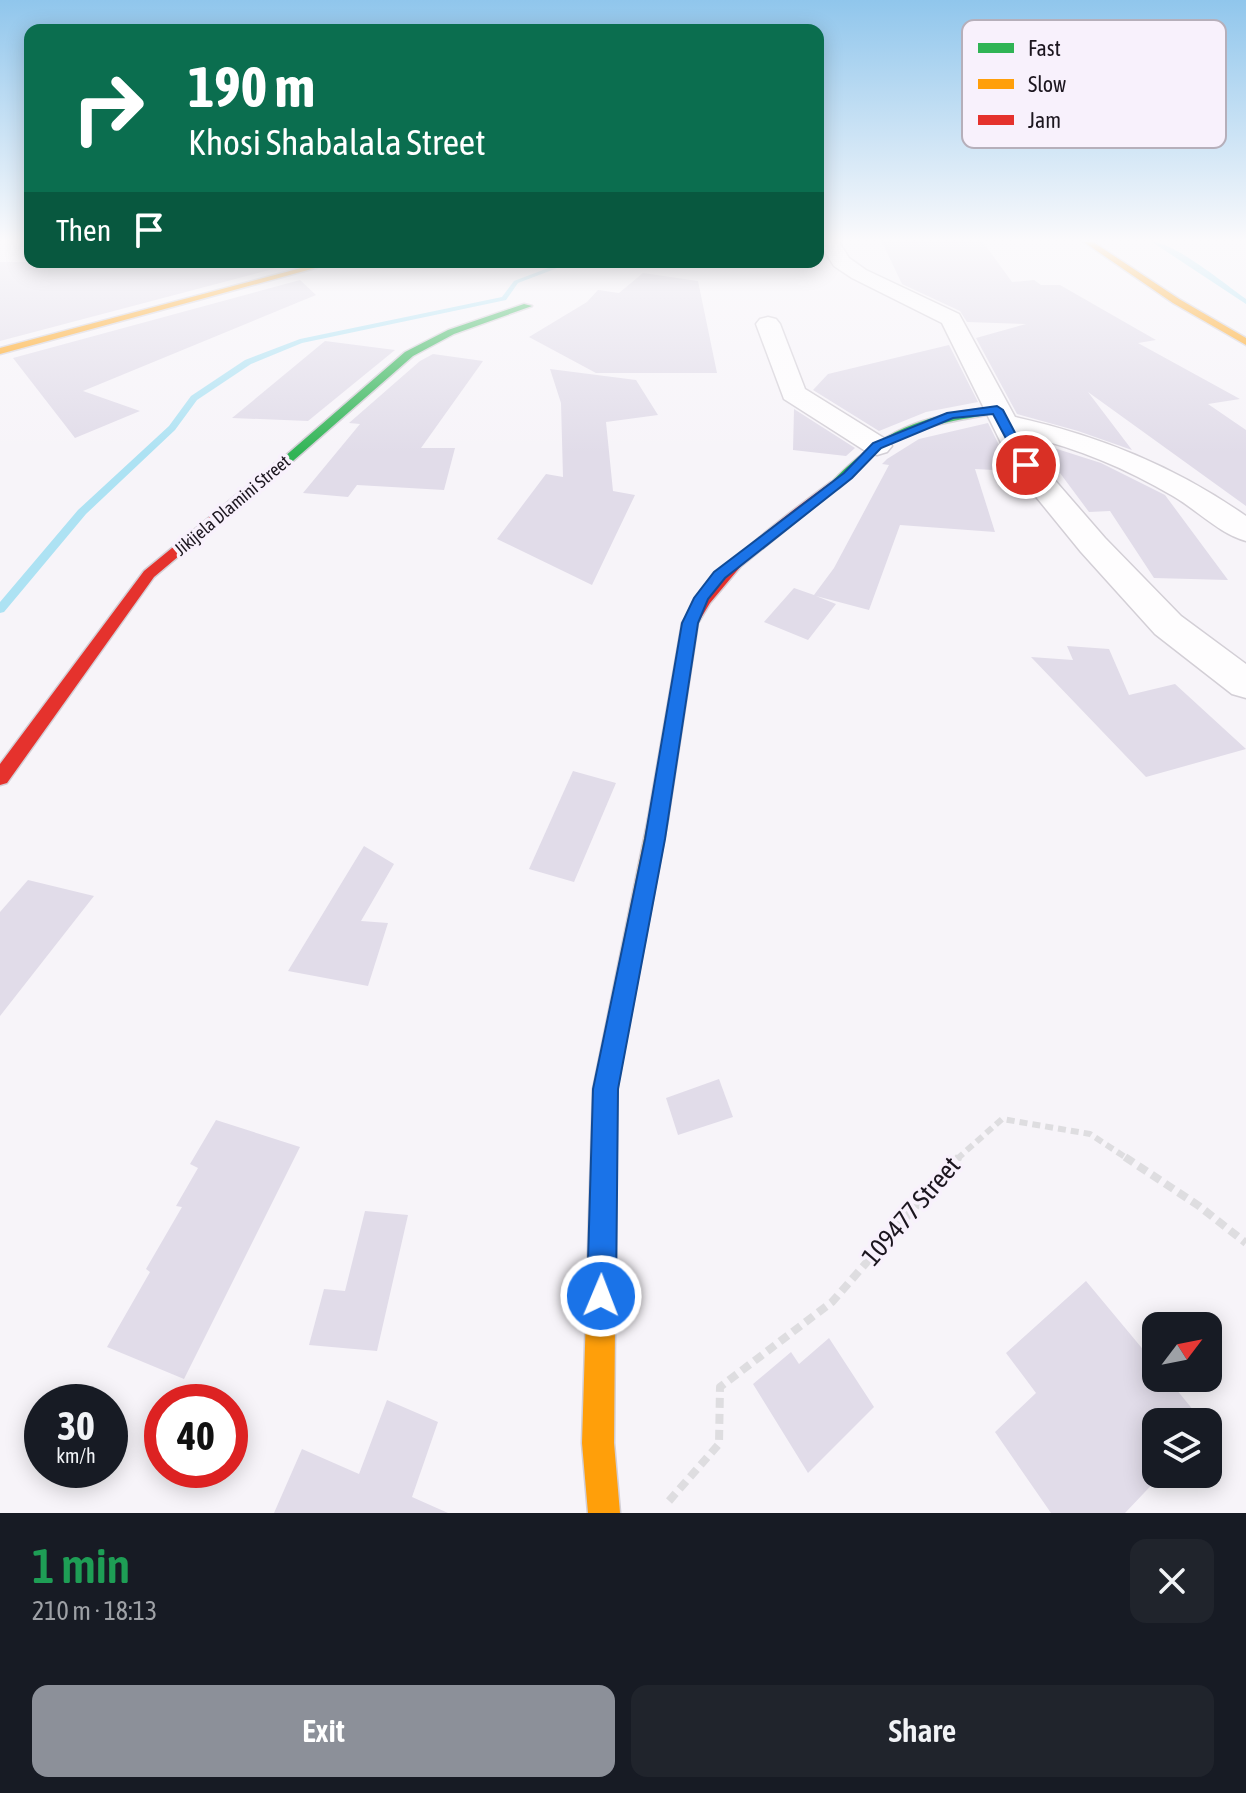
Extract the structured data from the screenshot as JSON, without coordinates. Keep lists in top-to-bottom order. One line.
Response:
{"streets":{"street":["Jikijela Dlamini Street"],"path":["109477 Street"]},"legend":["Fast","Slow","Jam"],"north":"top right","page":{"turn":["190 m","Khosi Shabalala Street"],"then":"Then","speed":"30 km/h","limit":"40","heading":["1 min","210 m · 18:13"],"buttons":["Exit","Share"]}}
